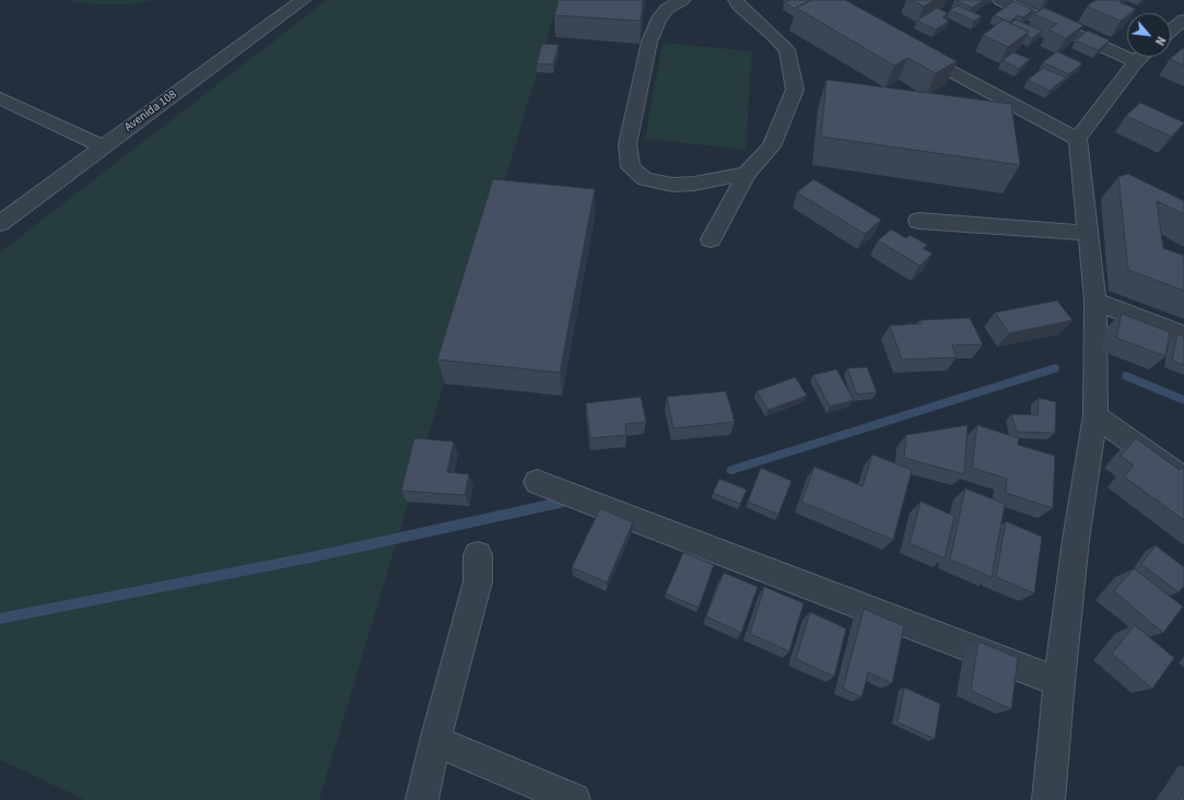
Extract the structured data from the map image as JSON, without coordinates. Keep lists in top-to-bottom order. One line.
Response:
{"streets":{"street":["Avenida 108"]},"north":"bottom right"}
